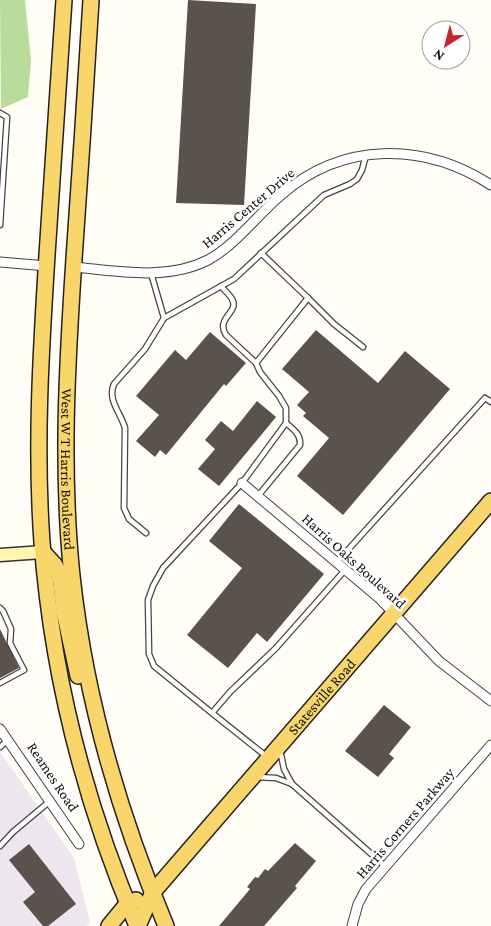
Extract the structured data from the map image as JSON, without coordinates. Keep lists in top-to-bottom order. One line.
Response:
{"streets":{"main road":["West W T Harris Boulevard","Statesville Road"],"street":["Harris Center Drive","Harris Oaks Boulevard","Reames Road","Harris Corners Parkway"]},"crossings":[["Harris Center Drive","West W T Harris Boulevard"],["West W T Harris Boulevard","Statesville Road"],["Harris Oaks Boulevard","Statesville Road"]],"north":"bottom left"}
